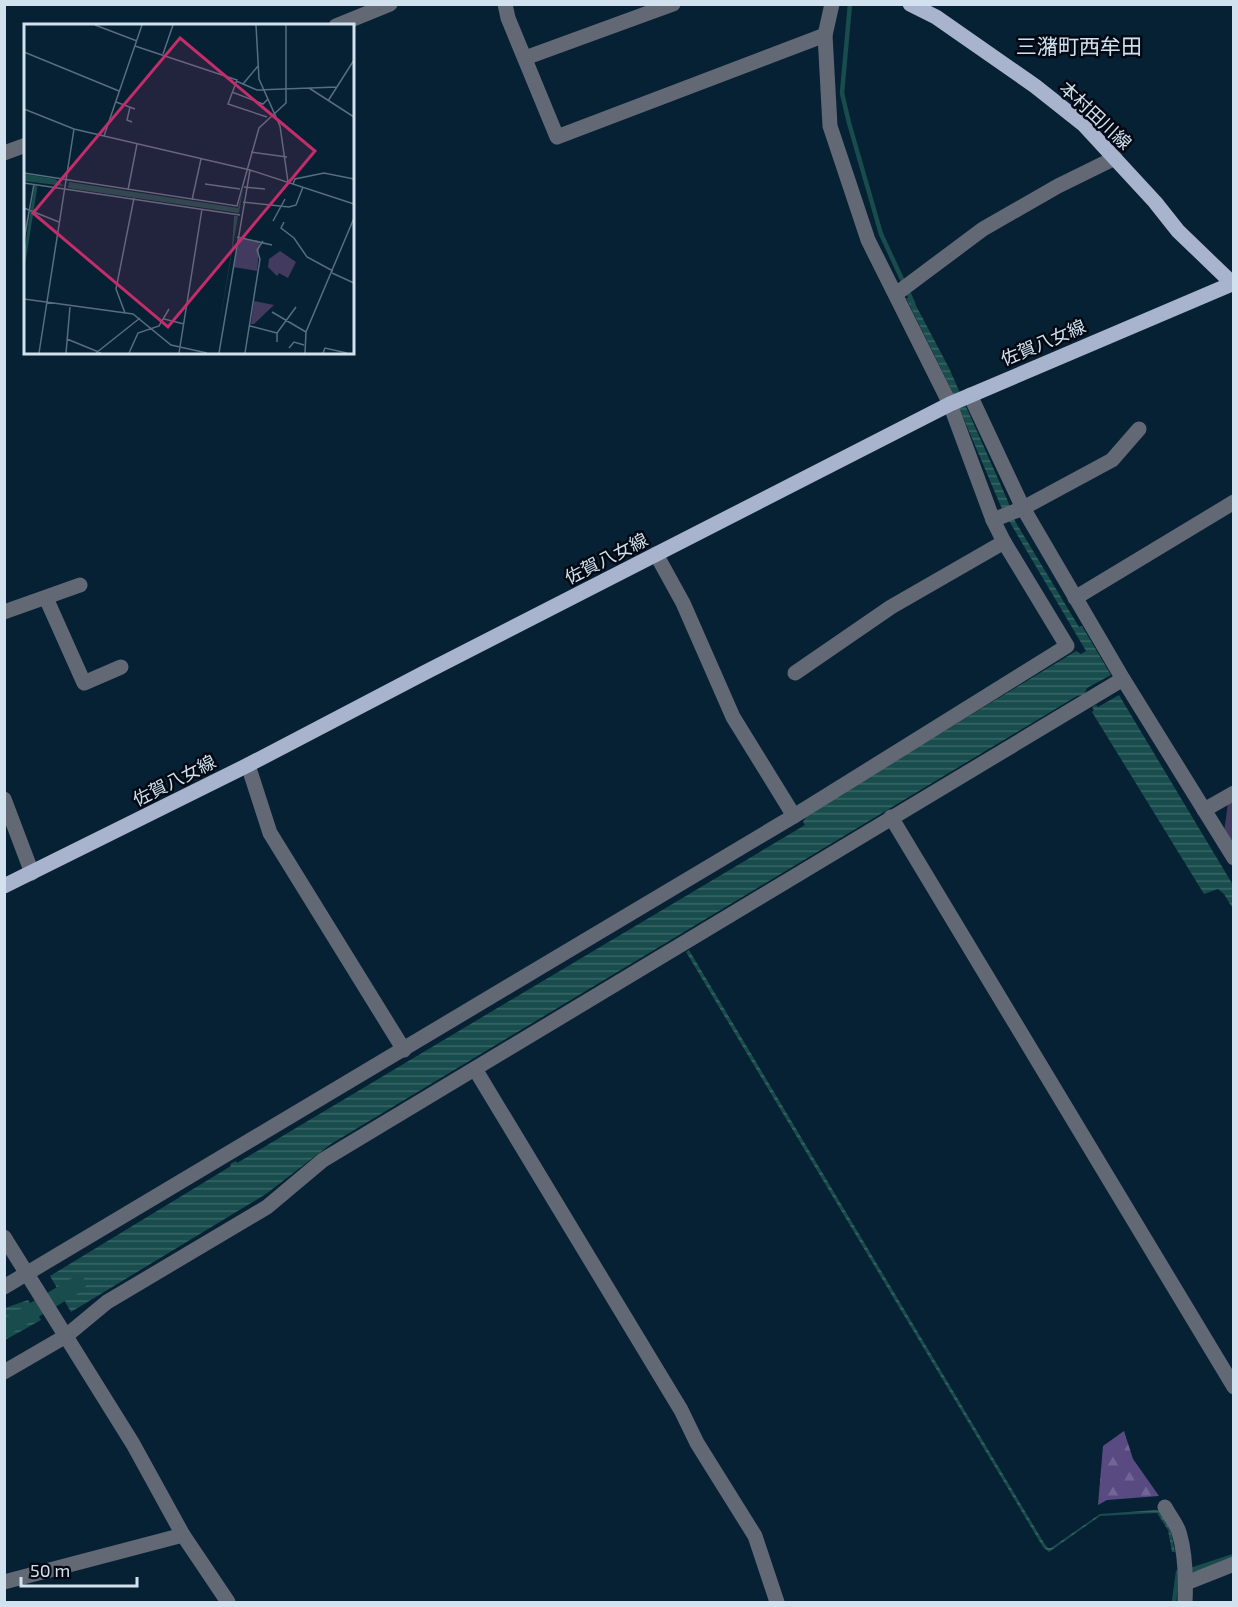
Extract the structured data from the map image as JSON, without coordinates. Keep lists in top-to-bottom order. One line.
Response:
{"streets":{"main road":["本村田川線","佐賀八女線"]},"crossings":[["本村田川線","佐賀八女線"]],"districts":["三潴町西牟田"],"scale_bar":"50 m"}
